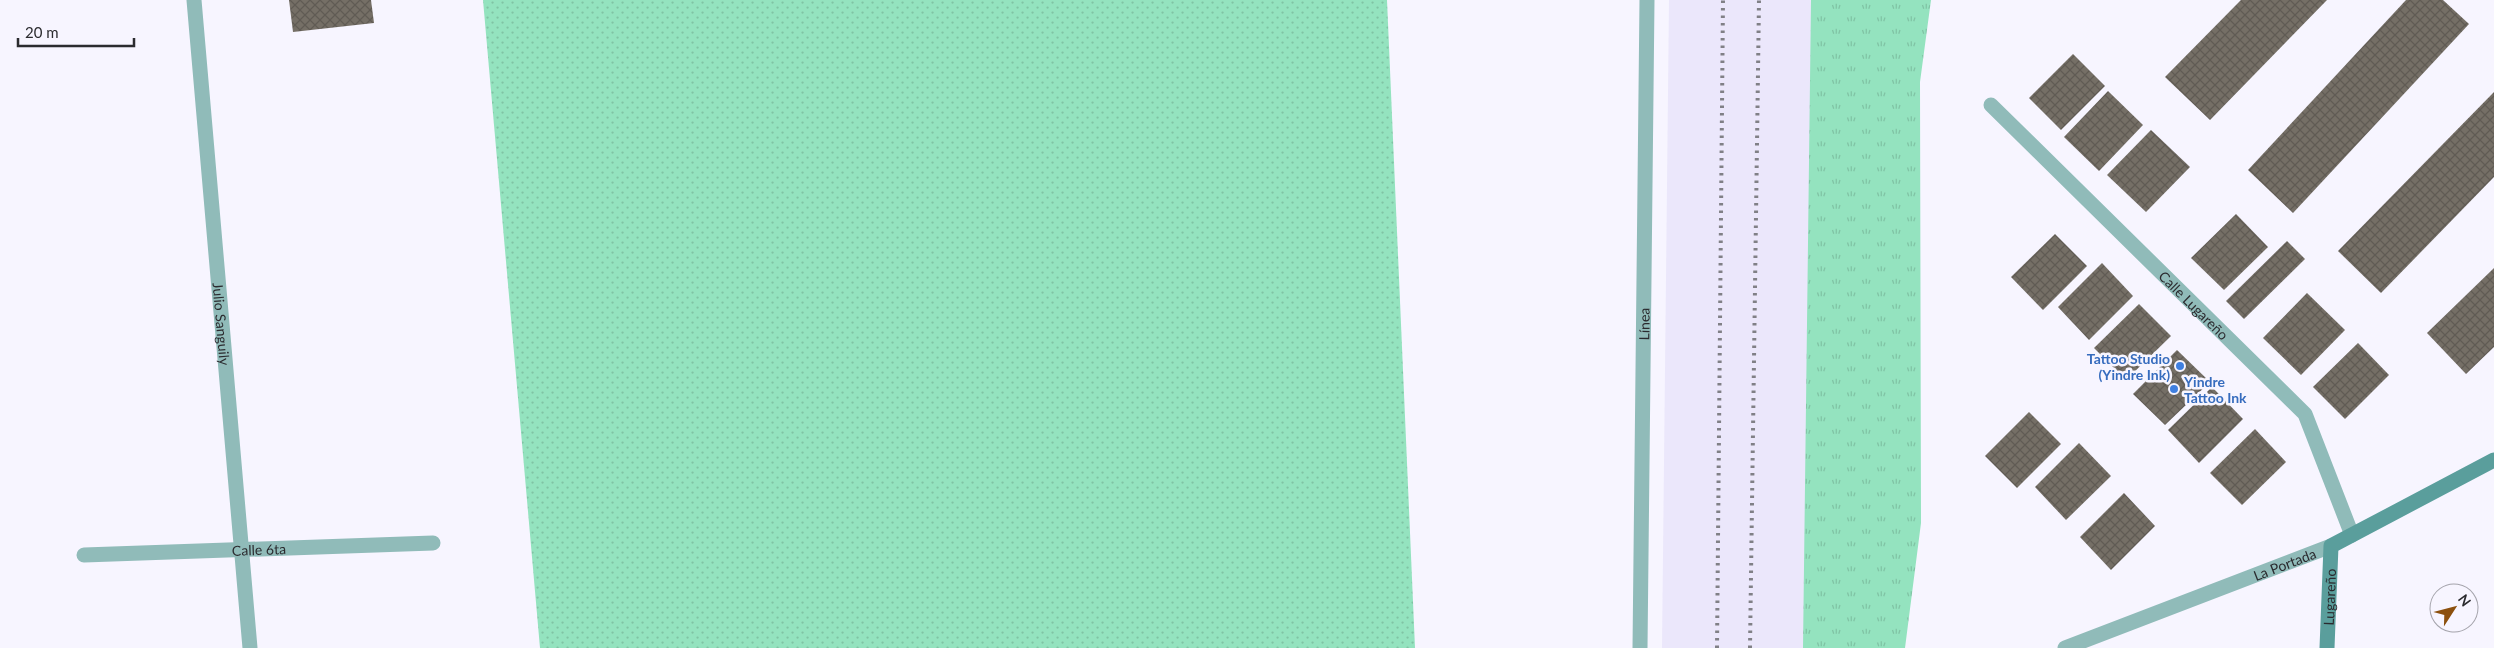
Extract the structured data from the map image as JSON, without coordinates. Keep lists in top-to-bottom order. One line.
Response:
{"streets":{"street":["Calle Lugareño","Julio Sanguily","Línea","Calle 6ta","La Portada","Lugareño"]},"crossings":[["Calle Lugareño","La Portada"],["Julio Sanguily","Calle 6ta"],["La Portada","Lugareño"]],"places":["Tattoo Studio (Yindre Ink)","Yindre Tattoo Ink"],"scale_bar":"20 m","north":"top right"}
